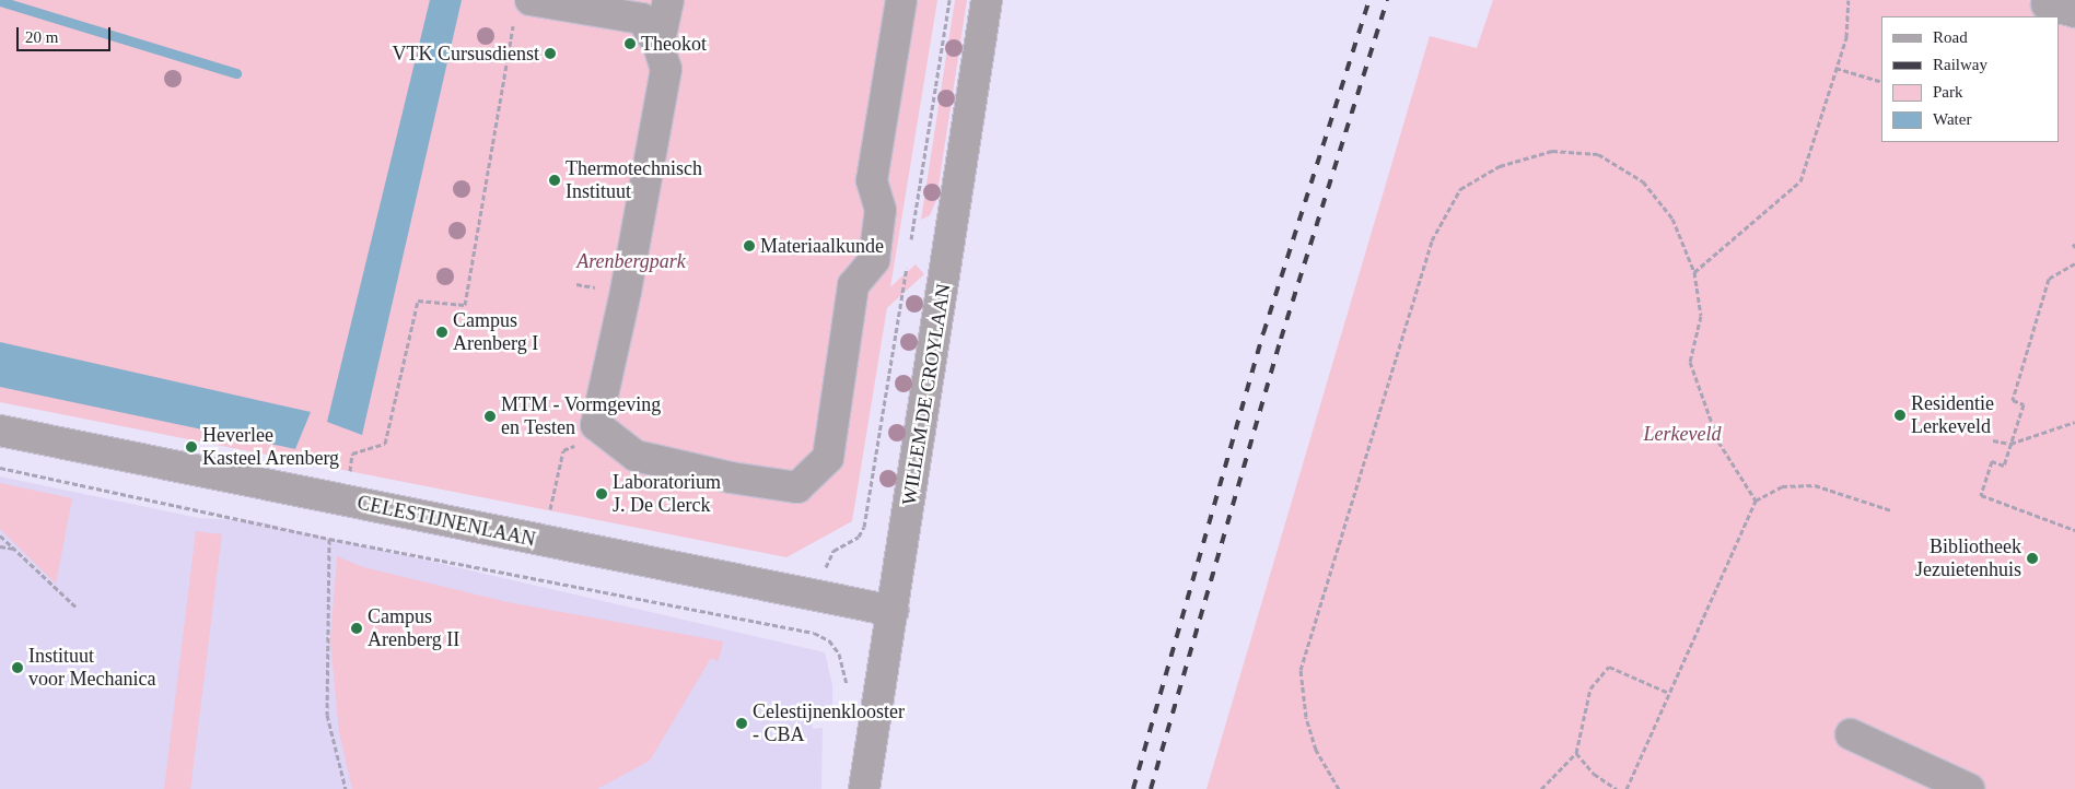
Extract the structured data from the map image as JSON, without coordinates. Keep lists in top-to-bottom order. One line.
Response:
{"streets":{"street":["WILLEM DE CROYLAAN","CELESTIJNENLAAN"]},"crossings":[["WILLEM DE CROYLAAN","CELESTIJNENLAAN"]],"parks":["Arenbergpark","Lerkeveld"],"places":["Theokot","VTK Cursusdienst","Thermotechnisch Instituut","Materiaalkunde","Campus Arenberg I","Residentie Lerkeveld","MTM - Vormgeving en Testen","Heverlee Kasteel Arenberg","Laboratorium J. De Clerck","Bibliotheek Jezuietenhuis","Campus Arenberg II","Instituut voor Mechanica","Celestijnenklooster - CBA"],"legend":["Road","Railway","Park","Water"],"scale_bar":"20 m"}
